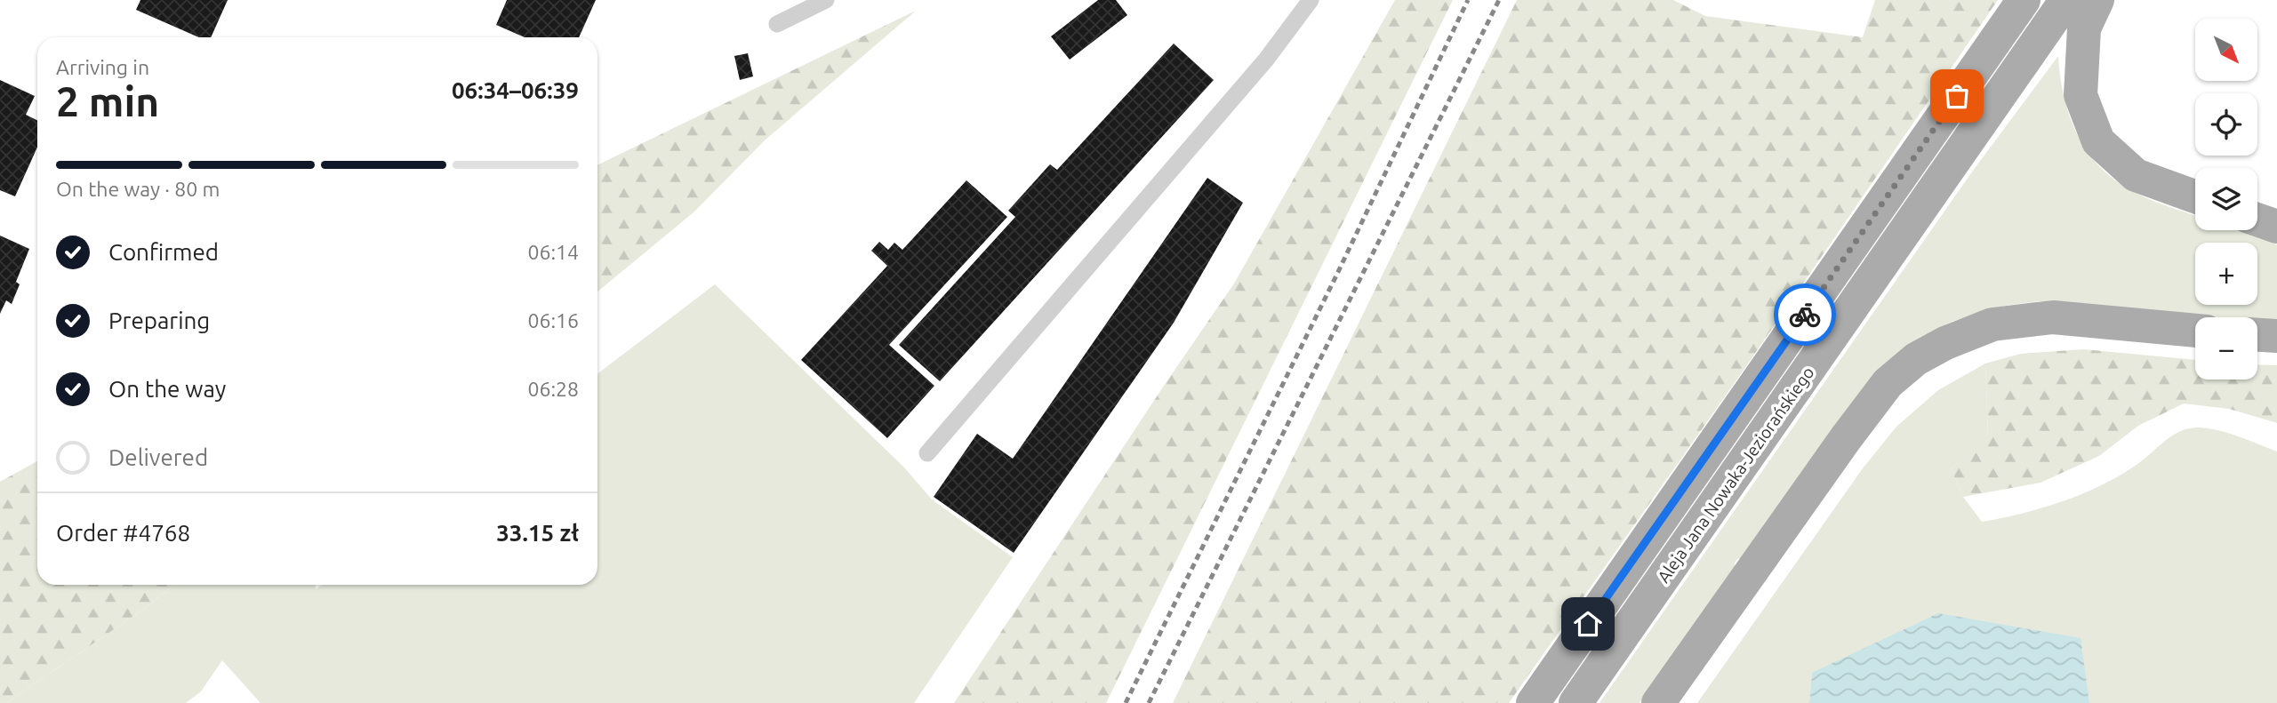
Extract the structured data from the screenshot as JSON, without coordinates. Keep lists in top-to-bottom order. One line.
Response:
{"streets":{"main road":["Aleja Jana Nowaka-Jeziorańskiego"]},"north":"bottom right","page":{"map_buttons":["+","−"],"heading":["2 min","Arriving in","06:34–06:39"],"panel":["Order #4768","33.15 zł"],"bar":"On the way · 80 m","list":[["Confirmed","06:14"],["Preparing","06:16"],["On the way","06:28"],"Delivered"]}}
